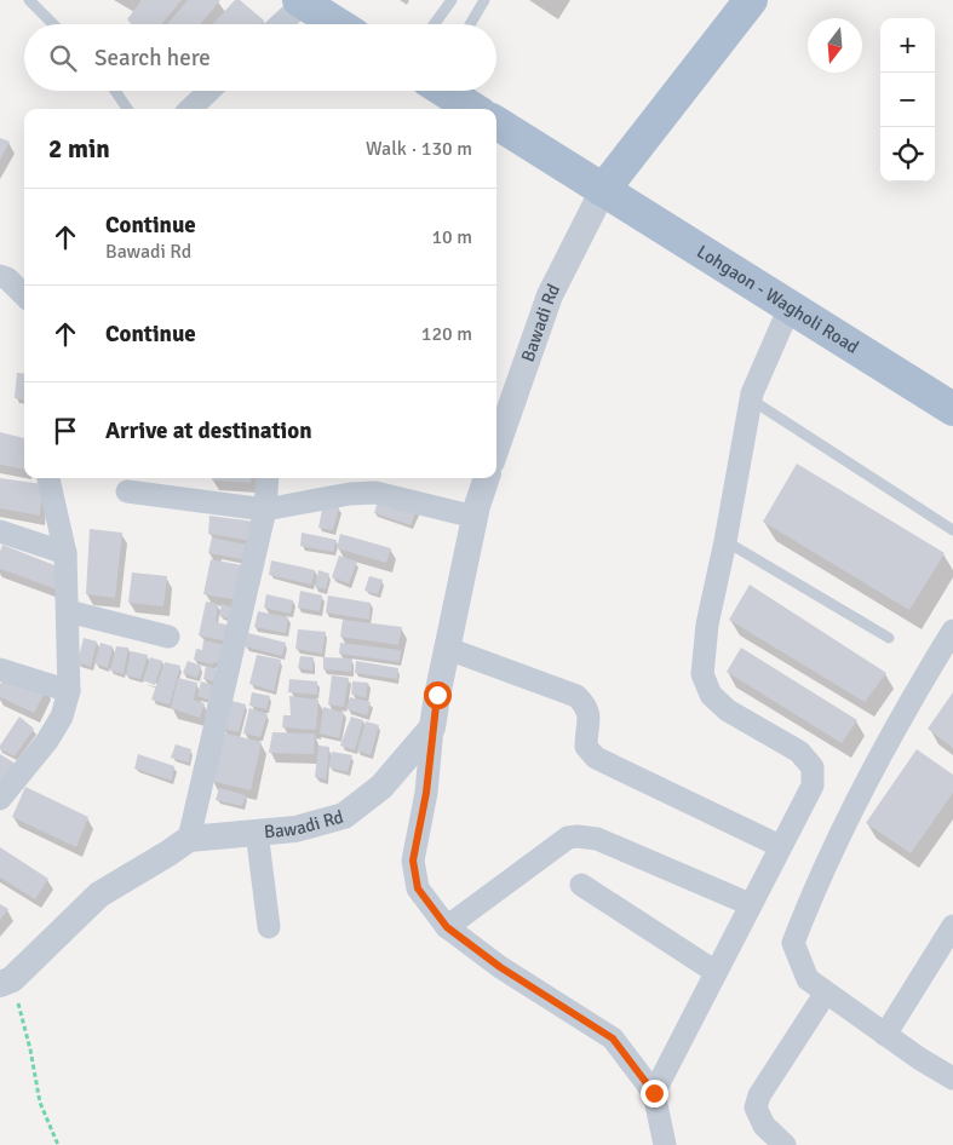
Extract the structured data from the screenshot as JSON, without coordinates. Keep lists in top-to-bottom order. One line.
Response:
{"streets":{"main road":["Lohgaon - Wagholi Road"],"street":["Bawadi Rd"]},"crossings":[["Lohgaon - Wagholi Road","Bawadi Rd"]],"north":"bottom","page":{"map_buttons":["+","−"],"search":"Search here","heading":["2 min","Walk · 130 m"],"list":[["Continue","Bawadi Rd","10 m"],["Continue","120 m"],"Arrive at destination"]}}
